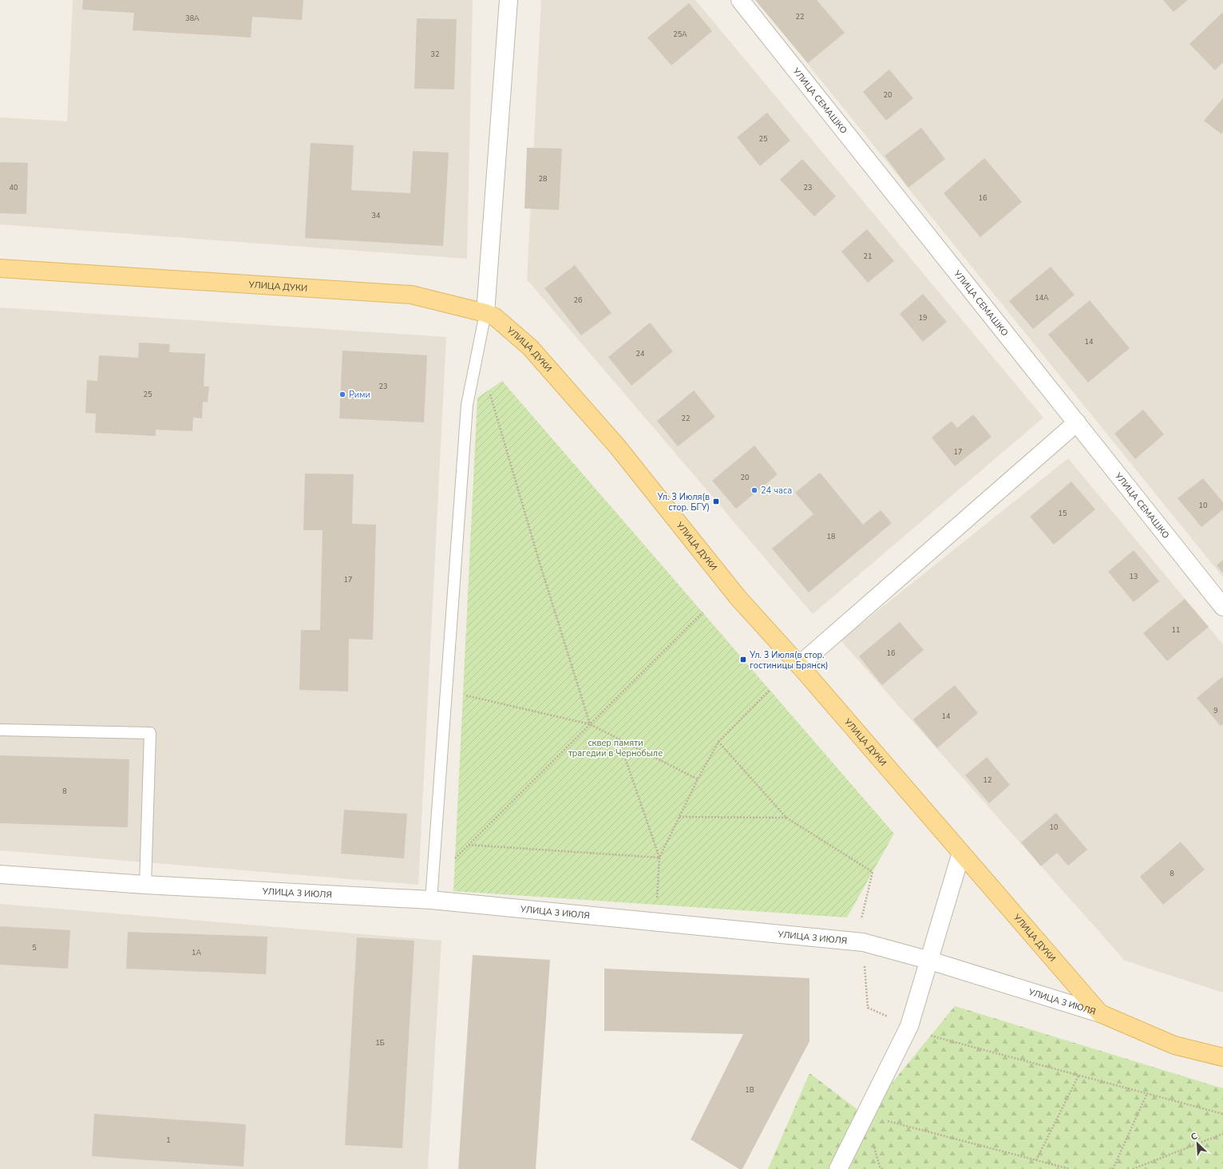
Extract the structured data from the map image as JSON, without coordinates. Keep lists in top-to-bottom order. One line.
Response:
{"streets":{"main road":["УЛИЦА ДУКИ"],"street":["УЛИЦА СЕМАШКО","УЛИЦА 3 ИЮЛЯ"]},"crossings":[["УЛИЦА ДУКИ","УЛИЦА 3 ИЮЛЯ"]],"parks":["сквер памяти трагедии в Чернобыле"],"places":{"other":["Рими","24 часа"],"transit":["Ул. 3 Июля(в стор. БГУ)","Ул. 3 Июля(в стор. гостиницы Брянск)"]},"house_numbers":["22","38А","25А","32","20","25","28","40","23","16","34","21","14А","26","19","14","24","23","25","22","17","20","10","15","18","13","17","11","16","9","14","12","8","10","8","5","1А","1Б","1В","1"],"north":"top left"}
